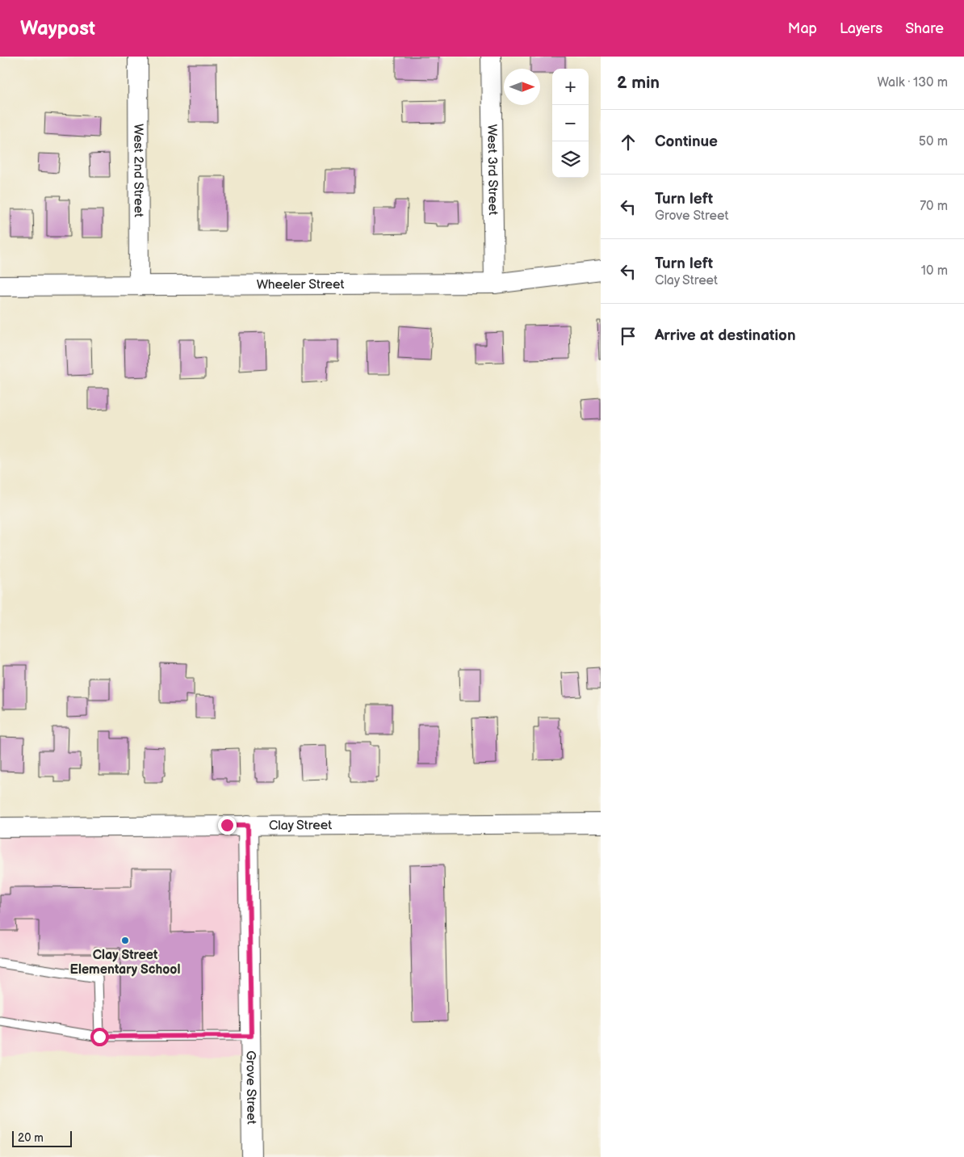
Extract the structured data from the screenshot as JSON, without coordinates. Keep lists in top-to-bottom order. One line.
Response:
{"streets":{"street":["West 3rd Street","West 2nd Street","Wheeler Street","Clay Street","Grove Street"]},"crossings":[["West 3rd Street","Wheeler Street"],["West 2nd Street","Wheeler Street"],["Clay Street","Grove Street"]],"places":["Clay Street Elementary School"],"scale_bar":"20 m","north":"right","page":{"header":"Waypost","nav":["Map","Layers","Share"],"heading":["2 min","Walk · 130 m"],"map_buttons":["+","−"],"list":[["Continue","50 m"],["Turn left","Grove Street","70 m"],["Turn left","Clay Street","10 m"],"Arrive at destination"],"scale":"20 m"}}
